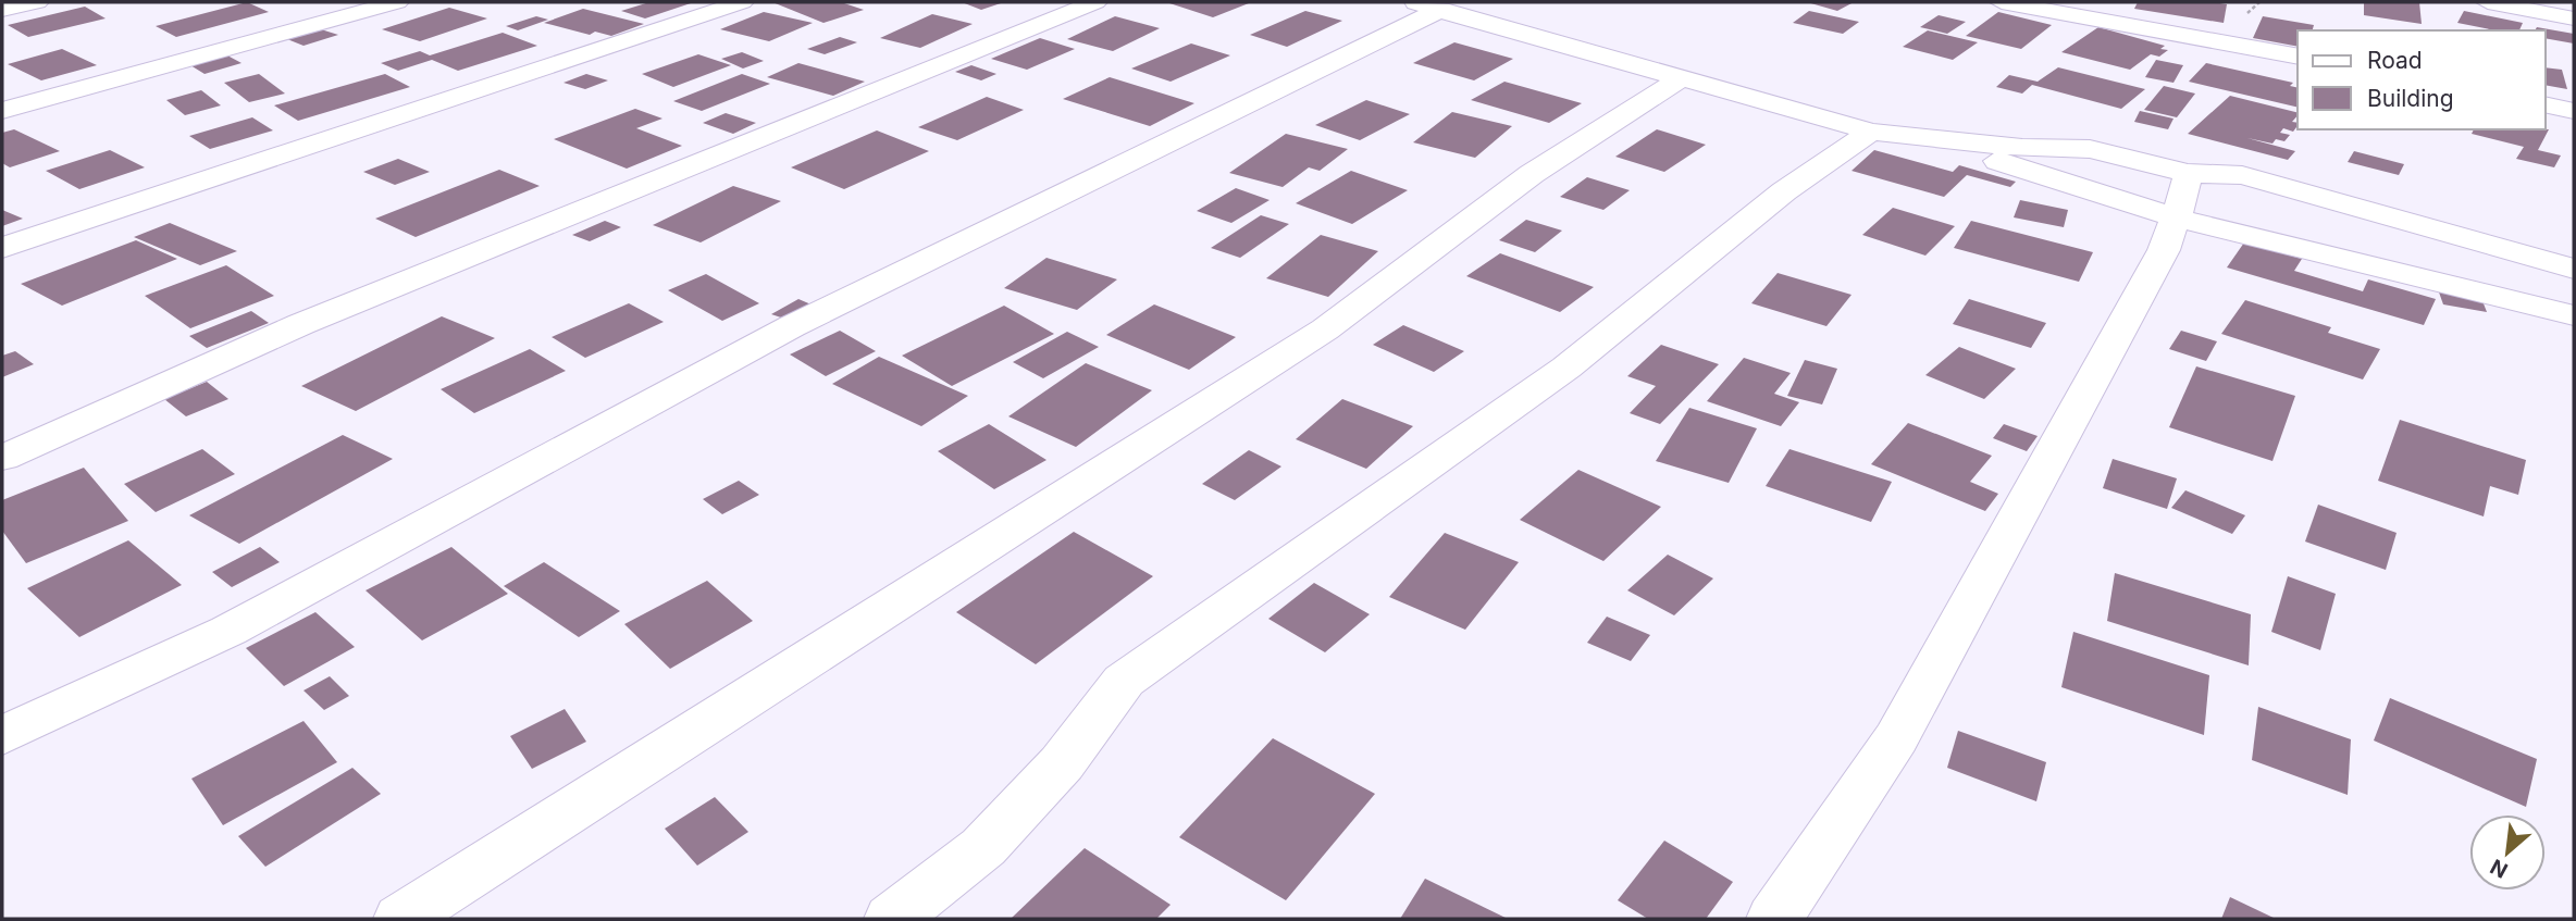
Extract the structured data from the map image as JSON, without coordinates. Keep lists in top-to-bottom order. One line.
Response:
{"legend":["Road","Building"],"north":"bottom left"}
